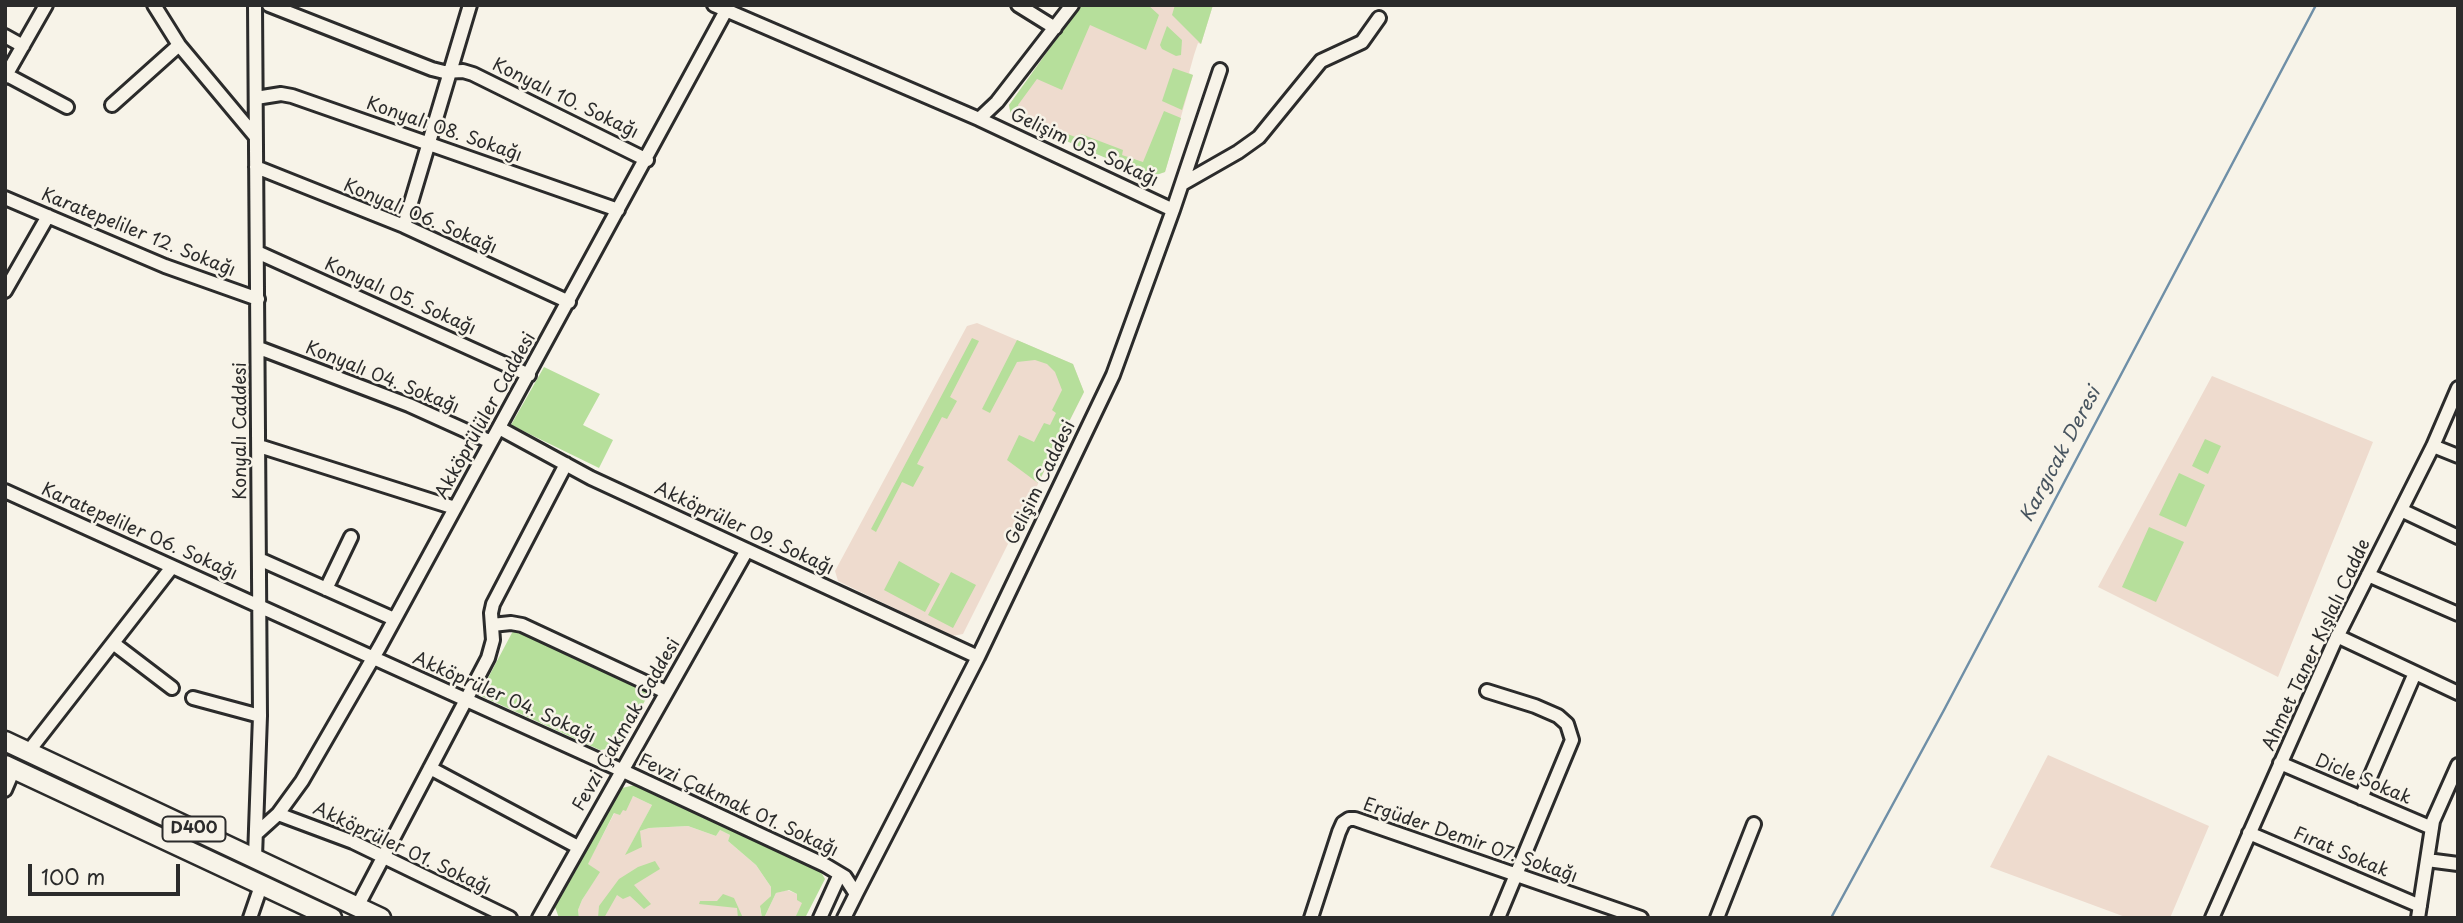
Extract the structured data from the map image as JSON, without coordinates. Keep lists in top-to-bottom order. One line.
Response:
{"streets":{"highway":["D400"],"street":["Konyalı 10. Sokağı","Konyalı 08. Sokağı","Gelişim 03. Sokağı","Konyalı 06. Sokağı","Karatepeliler 12. Sokağı","Konyalı 05. Sokağı","Konyalı 04. Sokağı","Akköprülüler Caddesi","Konyalı Caddesi","Gelişim Caddesi","Akköprüler 09. Sokağı","Karatepeliler 06. Sokağı","Ahmet Taner Kışlalı Cadde","Akköprüler 04. Sokağı","Fevzi Çakmak Caddesi","Dicle Sokak","Fevzi Çakmak 01. Sokağı","Ergüder Demir 07. Sokağı","Akköprüler 01. Sokağı","Fırat Sokak"]},"crossings":[["Konyalı 10. Sokağı","Akköprülüler Caddesi"],["Konyalı 08. Sokağı","Akköprülüler Caddesi"],["Konyalı 08. Sokağı","Konyalı Caddesi"],["Gelişim 03. Sokağı","Akköprülüler Caddesi"],["Gelişim 03. Sokağı","Gelişim Caddesi"],["Konyalı 06. Sokağı","Akköprülüler Caddesi"],["Konyalı 06. Sokağı","Konyalı Caddesi"],["Karatepeliler 12. Sokağı","Konyalı Caddesi"],["Konyalı 05. Sokağı","Akköprülüler Caddesi"],["Konyalı 05. Sokağı","Konyalı Caddesi"],["Konyalı 04. Sokağı","Akköprülüler Caddesi"],["Konyalı 04. Sokağı","Konyalı Caddesi"],["Akköprülüler Caddesi","Konyalı Caddesi"],["Akköprülüler Caddesi","Akköprüler 09. Sokağı"],["Akköprülüler Caddesi","Karatepeliler 06. Sokağı"],["Akköprülüler Caddesi","Akköprüler 04. Sokağı"],["Akköprülüler Caddesi","Akköprüler 01. Sokağı"],["Konyalı Caddesi","Karatepeliler 06. Sokağı"],["Konyalı Caddesi","D400"],["Gelişim Caddesi","Akköprüler 09. Sokağı"],["Akköprüler 09. Sokağı","Fevzi Çakmak Caddesi"],["Karatepeliler 06. Sokağı","Akköprüler 04. Sokağı"],["Ahmet Taner Kışlalı Cadde","Dicle Sokak"],["Ahmet Taner Kışlalı Cadde","Fırat Sokak"],["Akköprüler 04. Sokağı","Fevzi Çakmak Caddesi"],["Akköprüler 04. Sokağı","Fevzi Çakmak 01. Sokağı"],["Fevzi Çakmak Caddesi","Fevzi Çakmak 01. Sokağı"]],"water":["Kargıcak Deresi"],"scale_bar":"100 m"}
